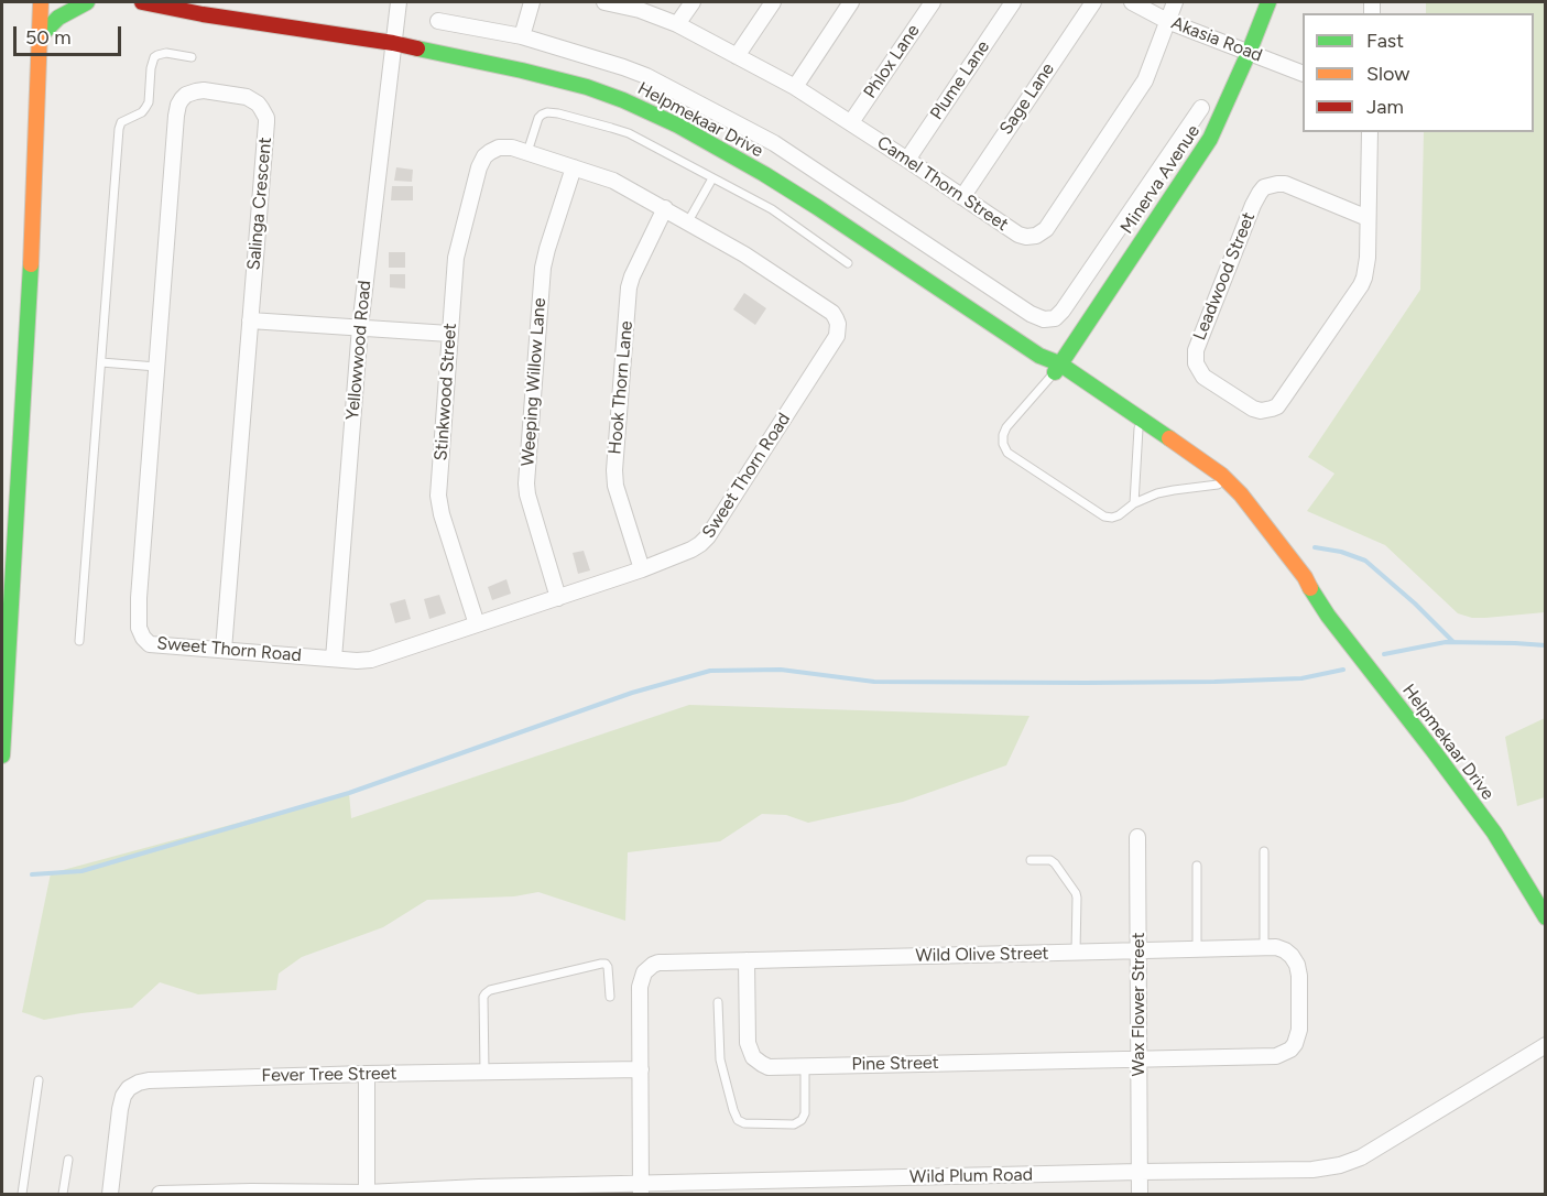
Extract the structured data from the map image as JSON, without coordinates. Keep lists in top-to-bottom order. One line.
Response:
{"streets":{"street":["Akasia Road","Phlox Lane","Plume Lane","Sage Lane","Helpmekaar Drive","Minerva Avenue","Camel Thorn Street","Salinga Crescent","Leadwood Street","Yellowwood Road","Weeping Willow Lane","Hook Thorn Lane","Stinkwood Street","Sweet Thorn Road","Wild Olive Street","Wax Flower Street","Pine Street","Fever Tree Street","Wild Plum Road"]},"crossings":[["Akasia Road","Minerva Avenue"],["Akasia Road","Camel Thorn Street"],["Phlox Lane","Camel Thorn Street"],["Plume Lane","Camel Thorn Street"],["Sage Lane","Camel Thorn Street"],["Helpmekaar Drive","Minerva Avenue"],["Helpmekaar Drive","Yellowwood Road"],["Salinga Crescent","Sweet Thorn Road"],["Yellowwood Road","Sweet Thorn Road"],["Weeping Willow Lane","Sweet Thorn Road"],["Hook Thorn Lane","Sweet Thorn Road"],["Stinkwood Street","Sweet Thorn Road"],["Wild Olive Street","Wax Flower Street"],["Wild Olive Street","Pine Street"],["Wild Olive Street","Fever Tree Street"],["Wild Olive Street","Wild Plum Road"],["Wax Flower Street","Pine Street"],["Wax Flower Street","Wild Plum Road"]],"legend":["Fast","Slow","Jam"],"scale_bar":"50 m"}
